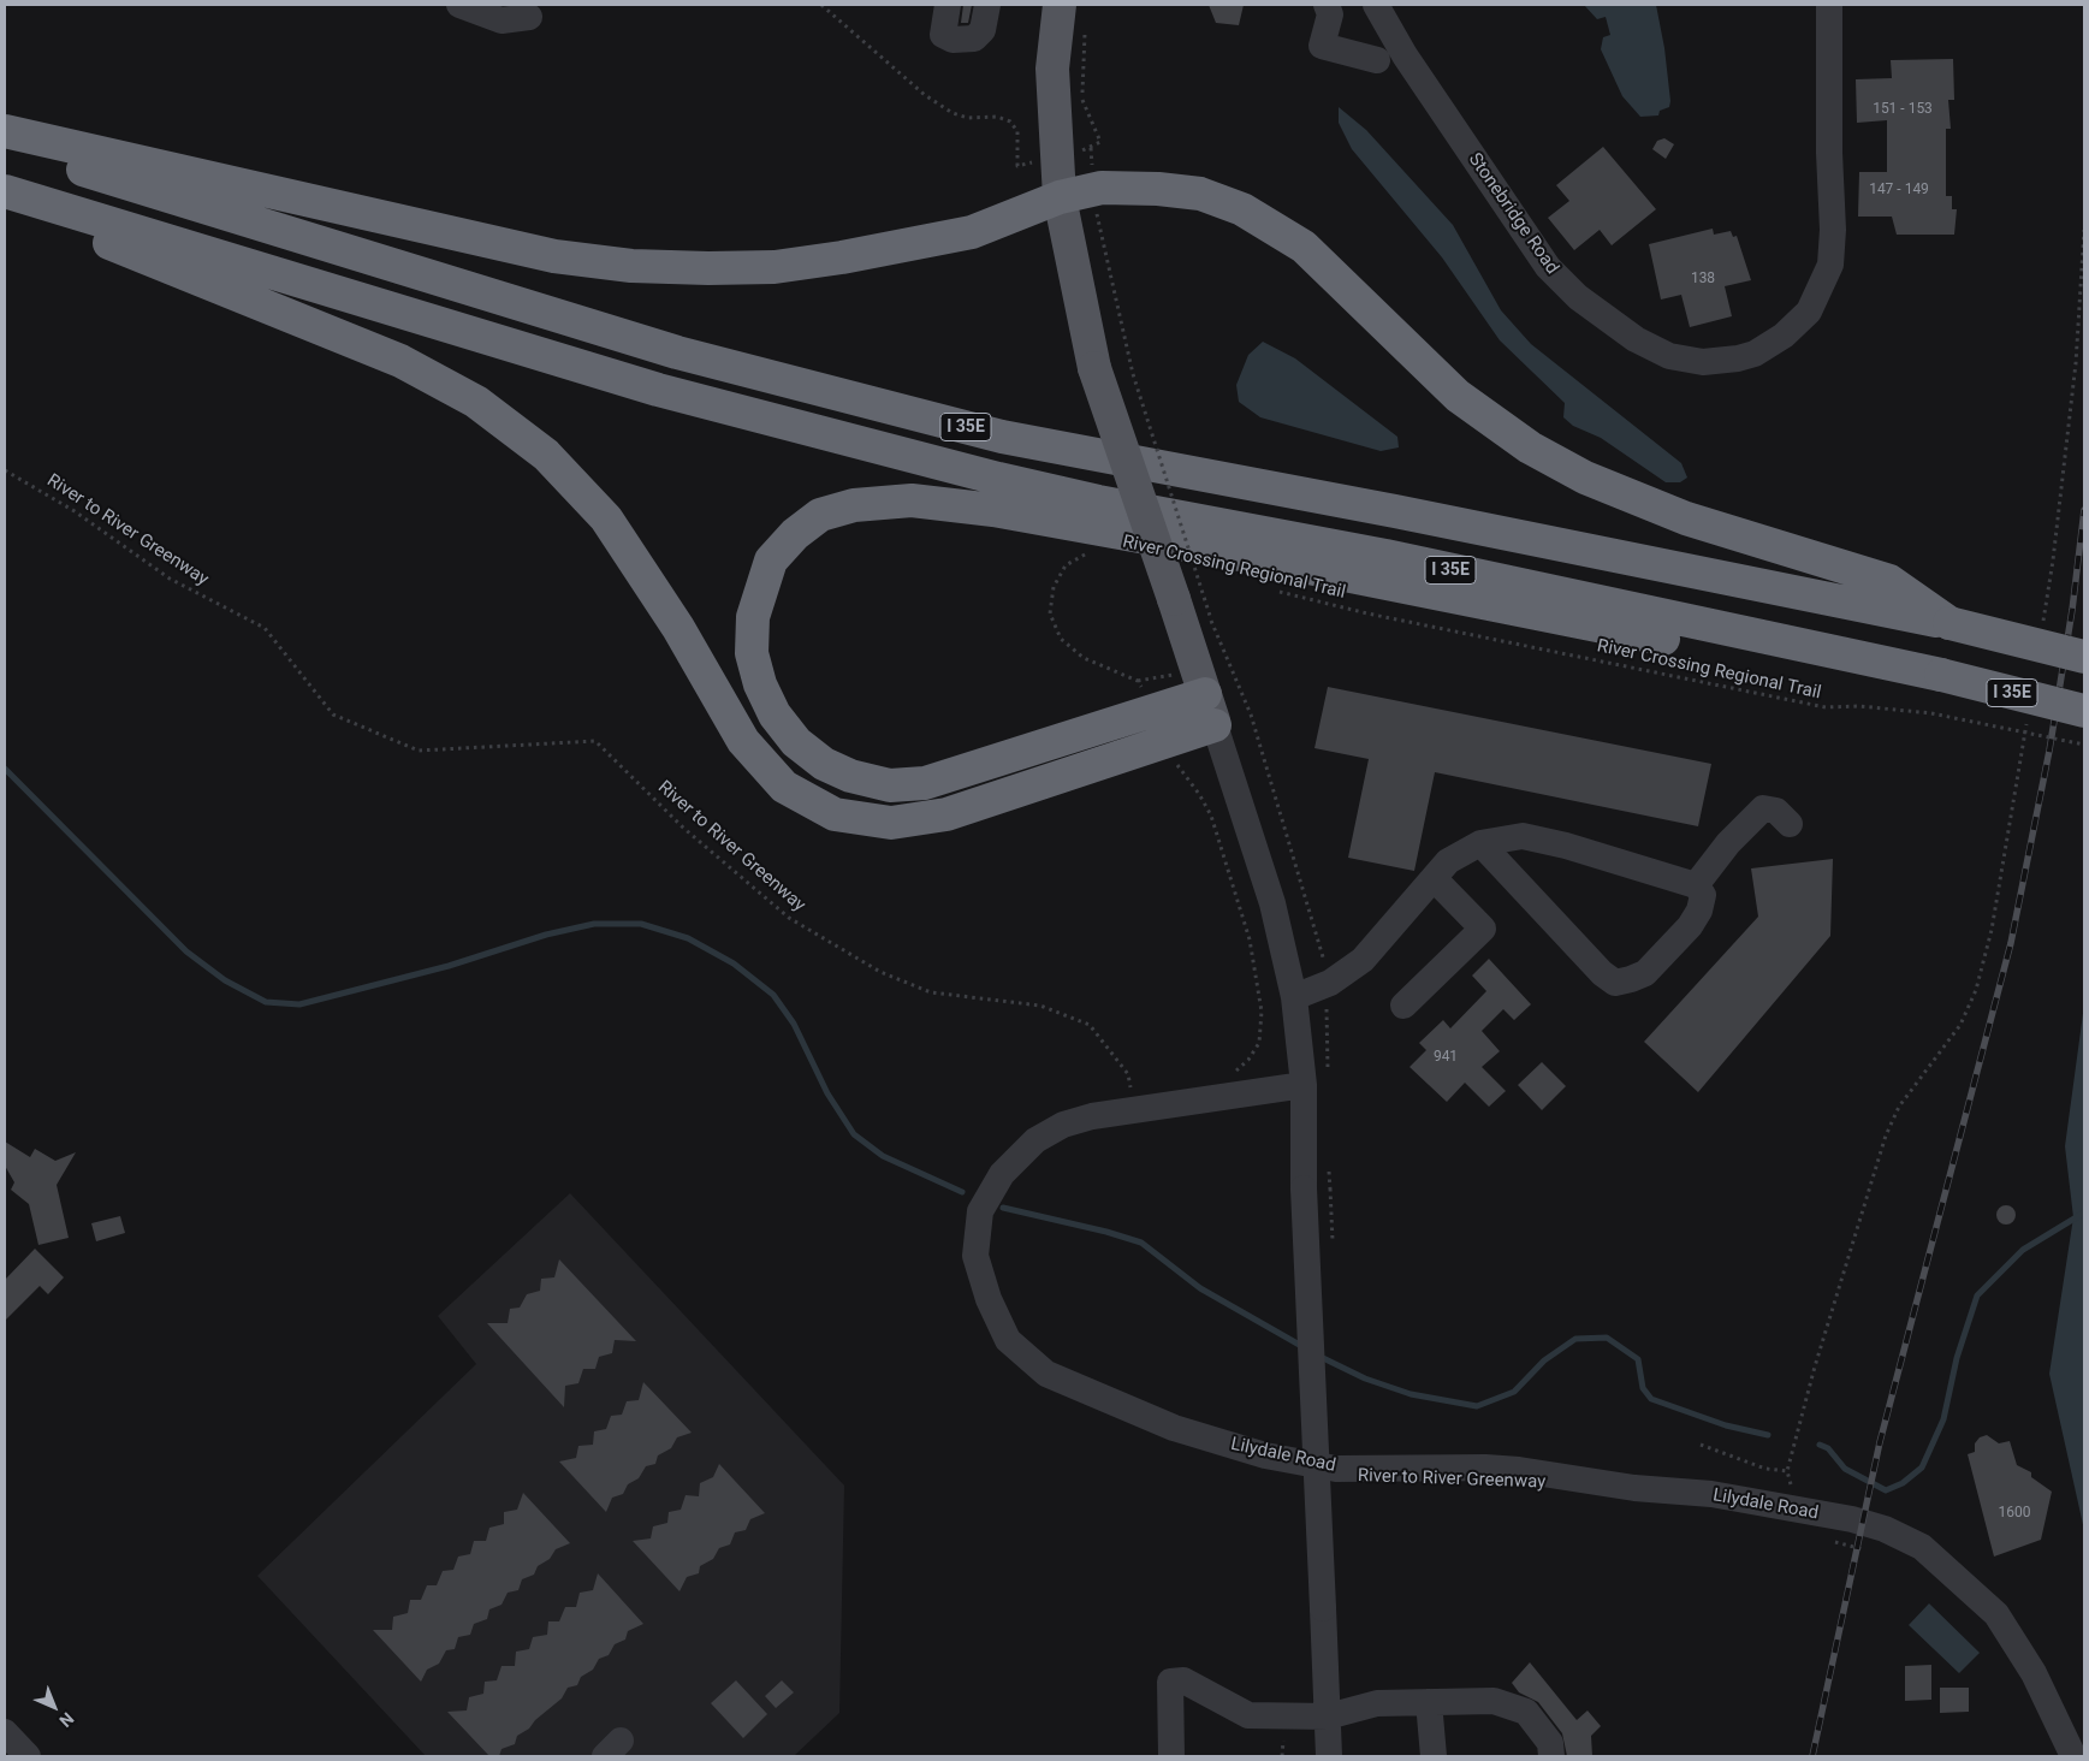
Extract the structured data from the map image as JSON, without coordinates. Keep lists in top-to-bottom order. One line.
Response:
{"streets":{"highway":["I 35E"],"street":["Stonebridge Road","Lilydale Road"],"path":["River to River Greenway","River Crossing Regional Trail"]},"house_numbers":["151 - 153","147 - 149","138","941","1600"],"north":"bottom right"}
